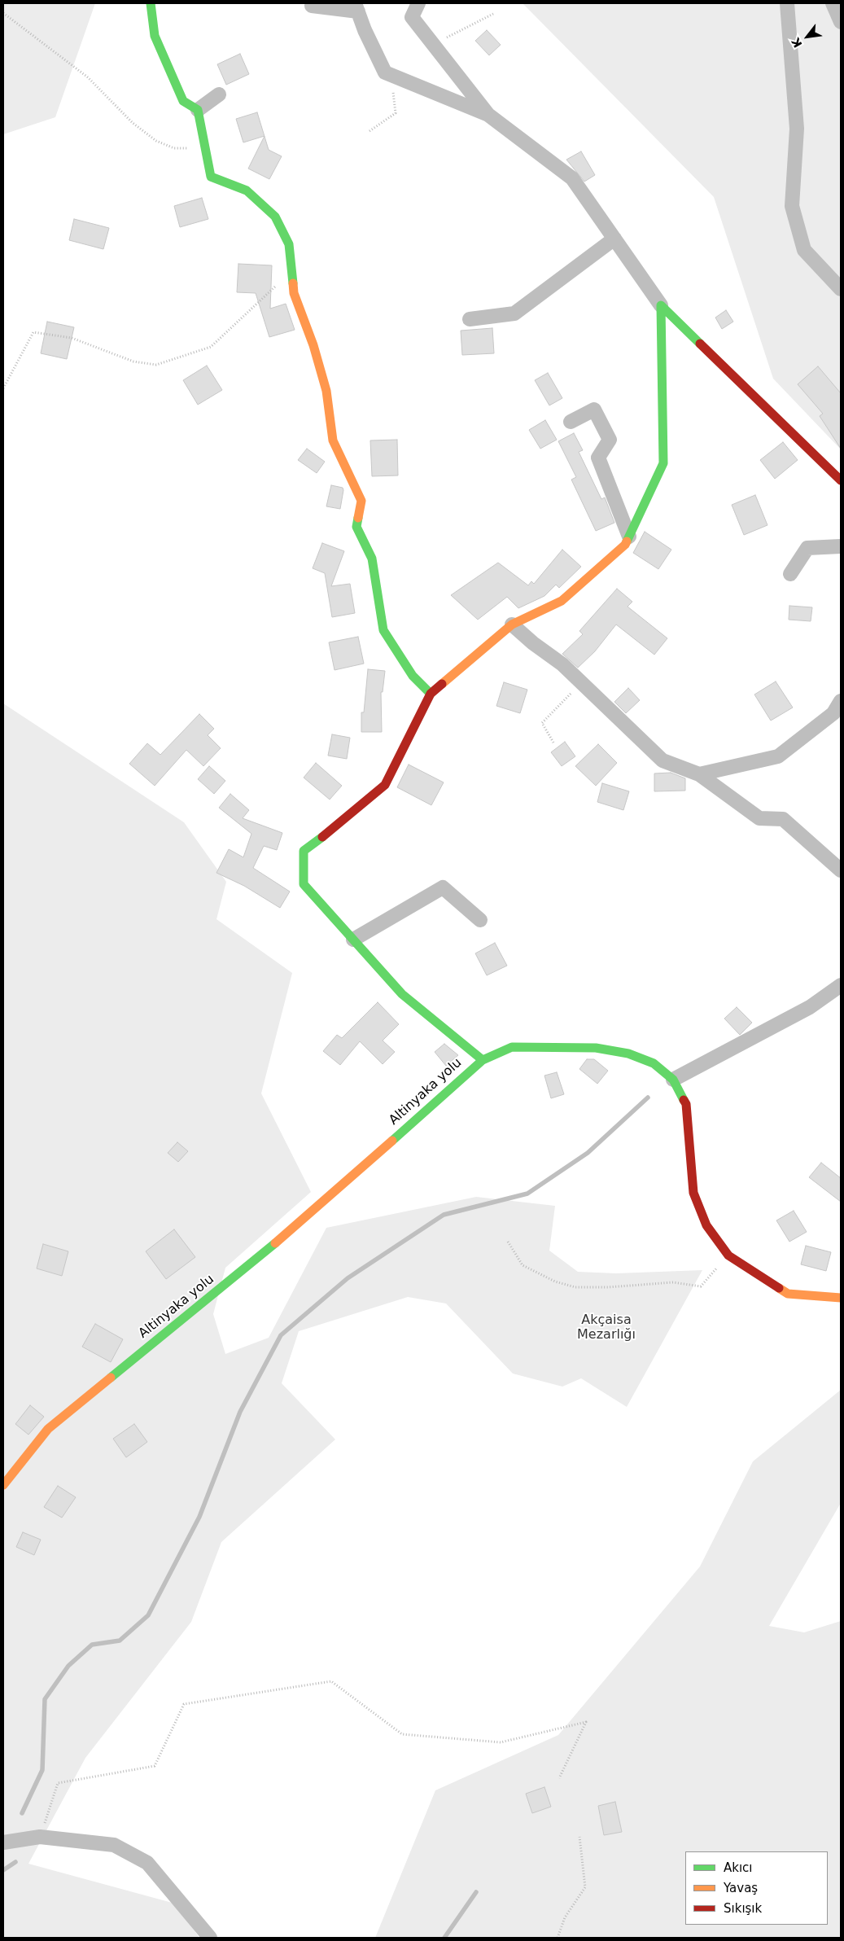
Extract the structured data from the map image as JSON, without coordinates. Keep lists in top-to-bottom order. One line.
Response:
{"streets":{"street":["Altinyaka yolu"]},"parks":["Akçaisa Mezarlığı"],"legend":["Akıcı","Yavaş","Sıkışık"],"north":"bottom left"}
